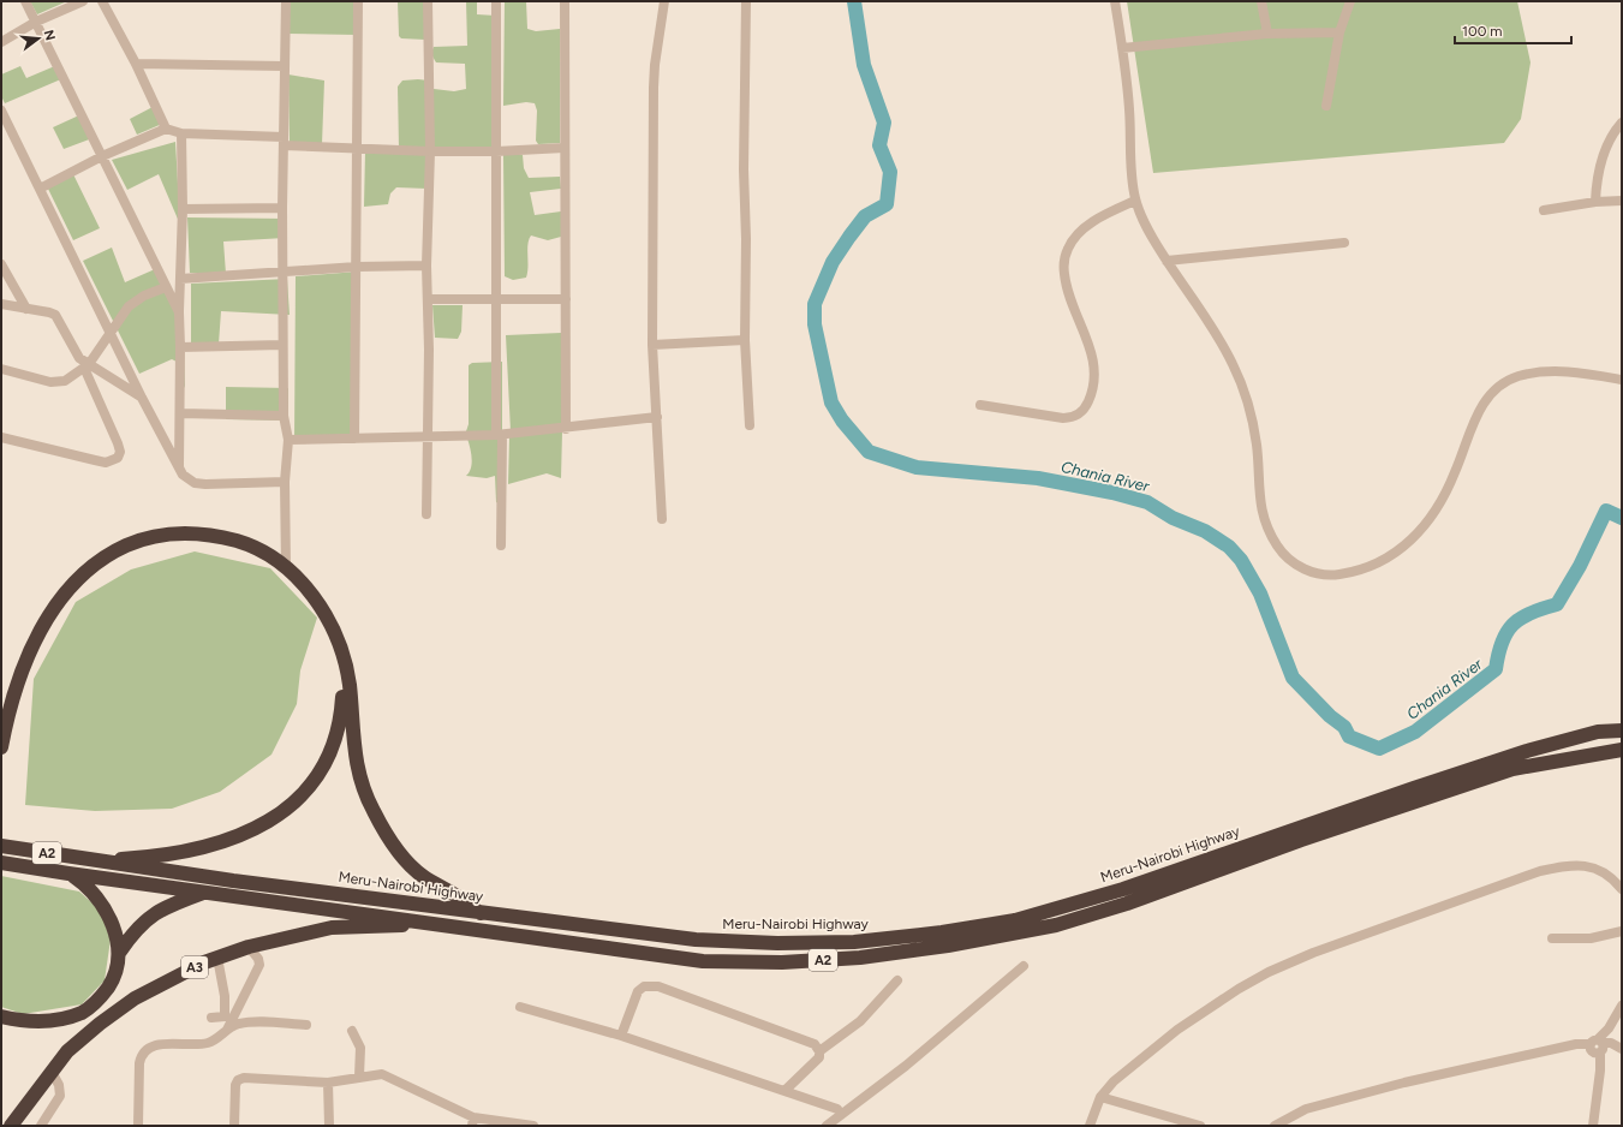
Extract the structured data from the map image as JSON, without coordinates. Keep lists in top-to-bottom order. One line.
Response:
{"streets":{"highway":["A2","Meru-Nairobi Highway","A3"]},"crossings":[["A2","A3"]],"water":["Chania River"],"scale_bar":"100 m","north":"right"}
